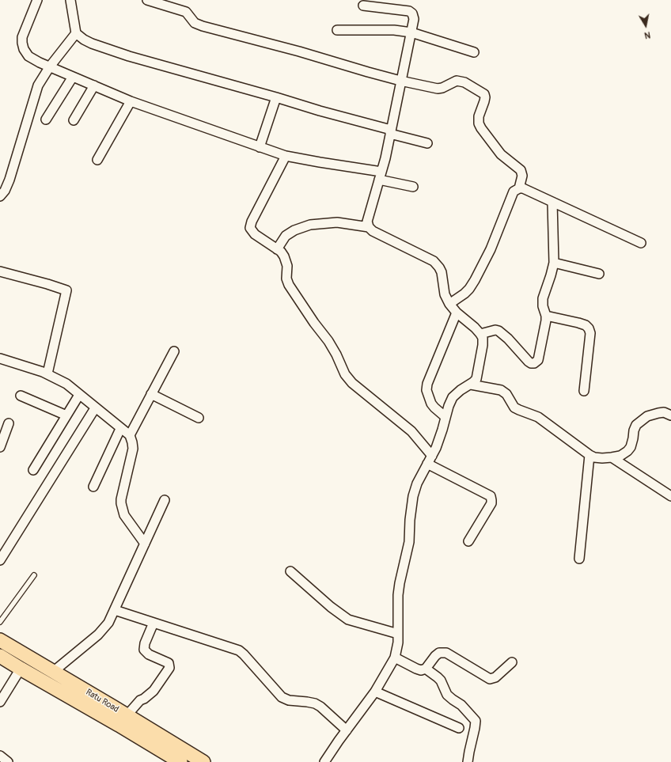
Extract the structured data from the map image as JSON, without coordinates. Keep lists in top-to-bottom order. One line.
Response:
{"streets":{"main road":["Ratu Road"]},"north":"bottom"}
